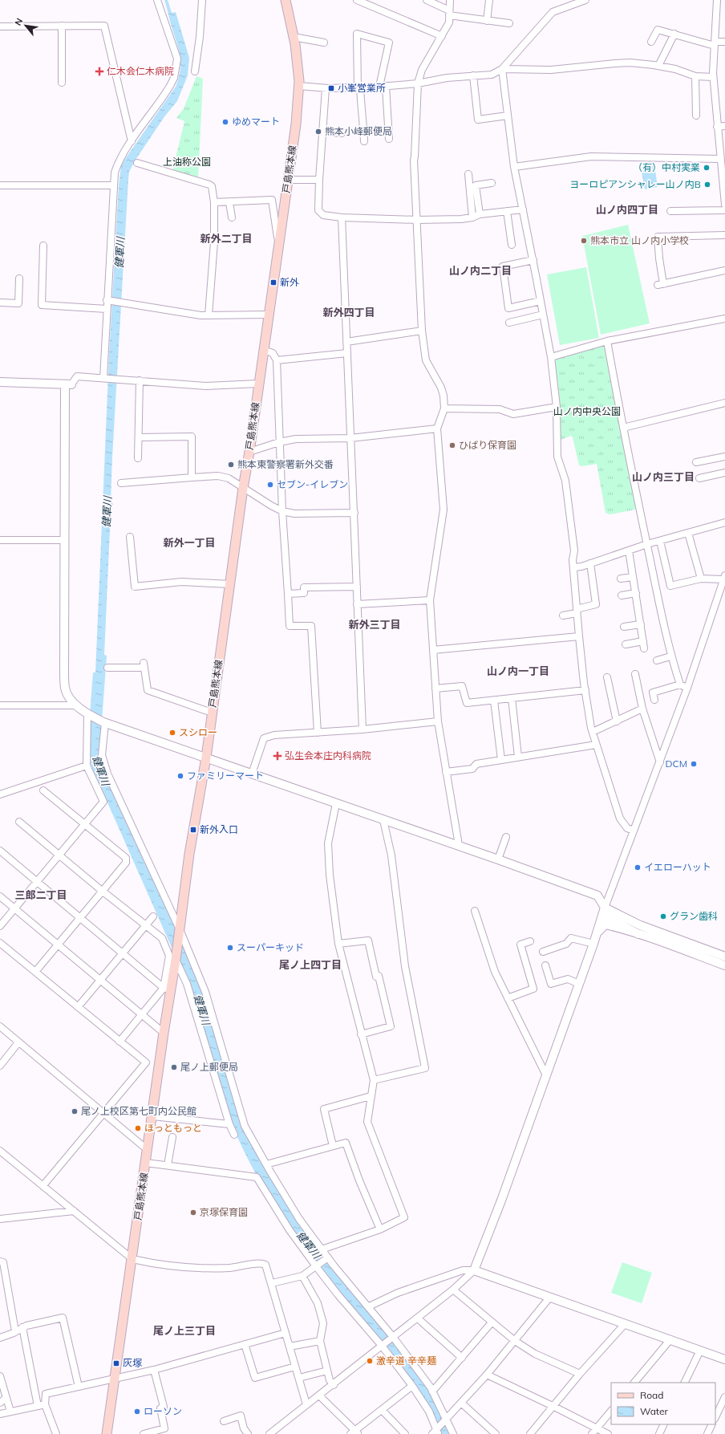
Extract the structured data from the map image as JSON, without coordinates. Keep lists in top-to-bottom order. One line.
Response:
{"streets":{"main road":["戸島熊本線"]},"districts":["山ノ内四丁目","新外二丁目","山ノ内二丁目","新外四丁目","山ノ内三丁目","新外一丁目","新外三丁目","山ノ内一丁目","三郎二丁目","尾ノ上四丁目","尾ノ上三丁目"],"water":["健軍川"],"parks":["上油称公園","山ノ内中央公園"],"places":{"health":["仁木会仁木病院","弘生会本庄内科病院"],"transit":["小峯営業所","新外","新外入口","灰塚"],"other":["ゆめマート","熊本小峰郵便局","（有）中村実業","ヨーロピアンシャレー山ノ内B","熊本市立 山ノ内小学校","ひばり保育園","熊本東警察署新外交番","セブン-イレブン","スシロー","DCM","ファミリーマート","イエローハット","グラン歯科","スーパーキッド","尾ノ上郵便局","尾ノ上校区第七町内公民館","ほっともっと","京塚保育園","激辛道 辛辛麺","ローソン"]},"legend":["Road","Water"],"north":"top left"}
